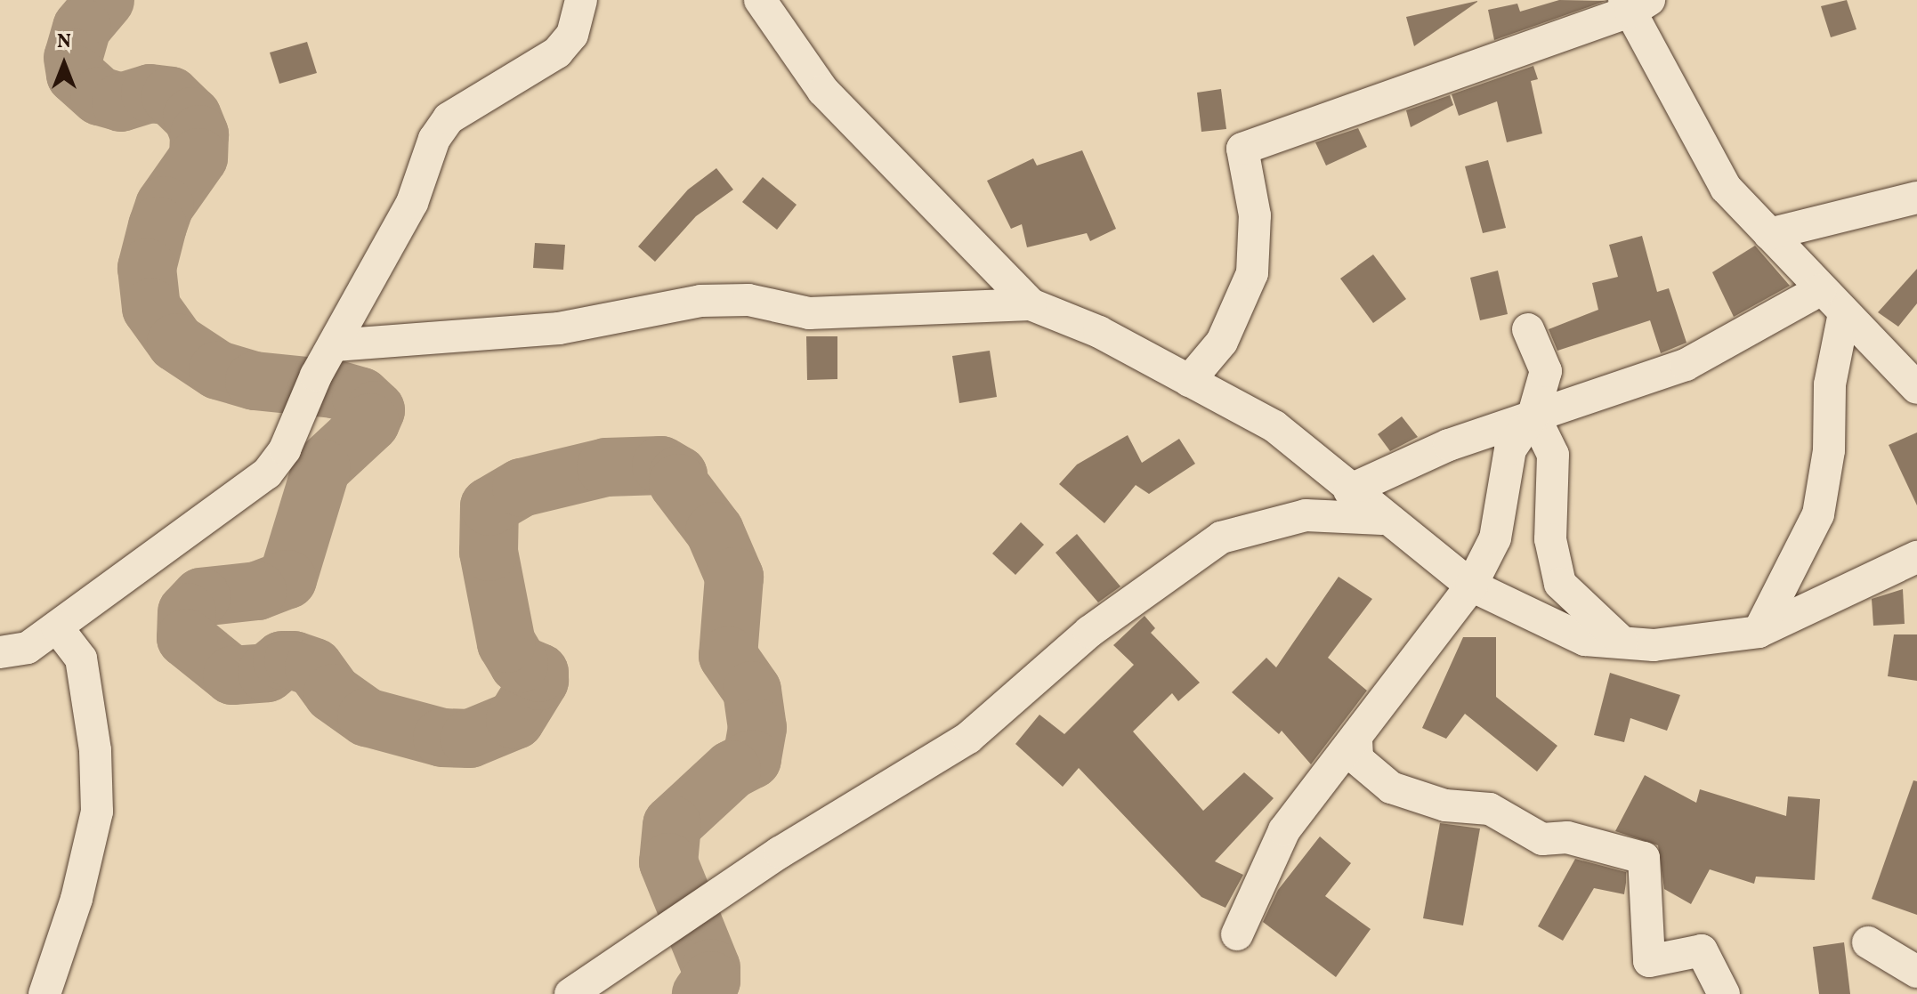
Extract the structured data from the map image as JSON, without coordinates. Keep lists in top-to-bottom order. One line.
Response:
{"north":"top"}
